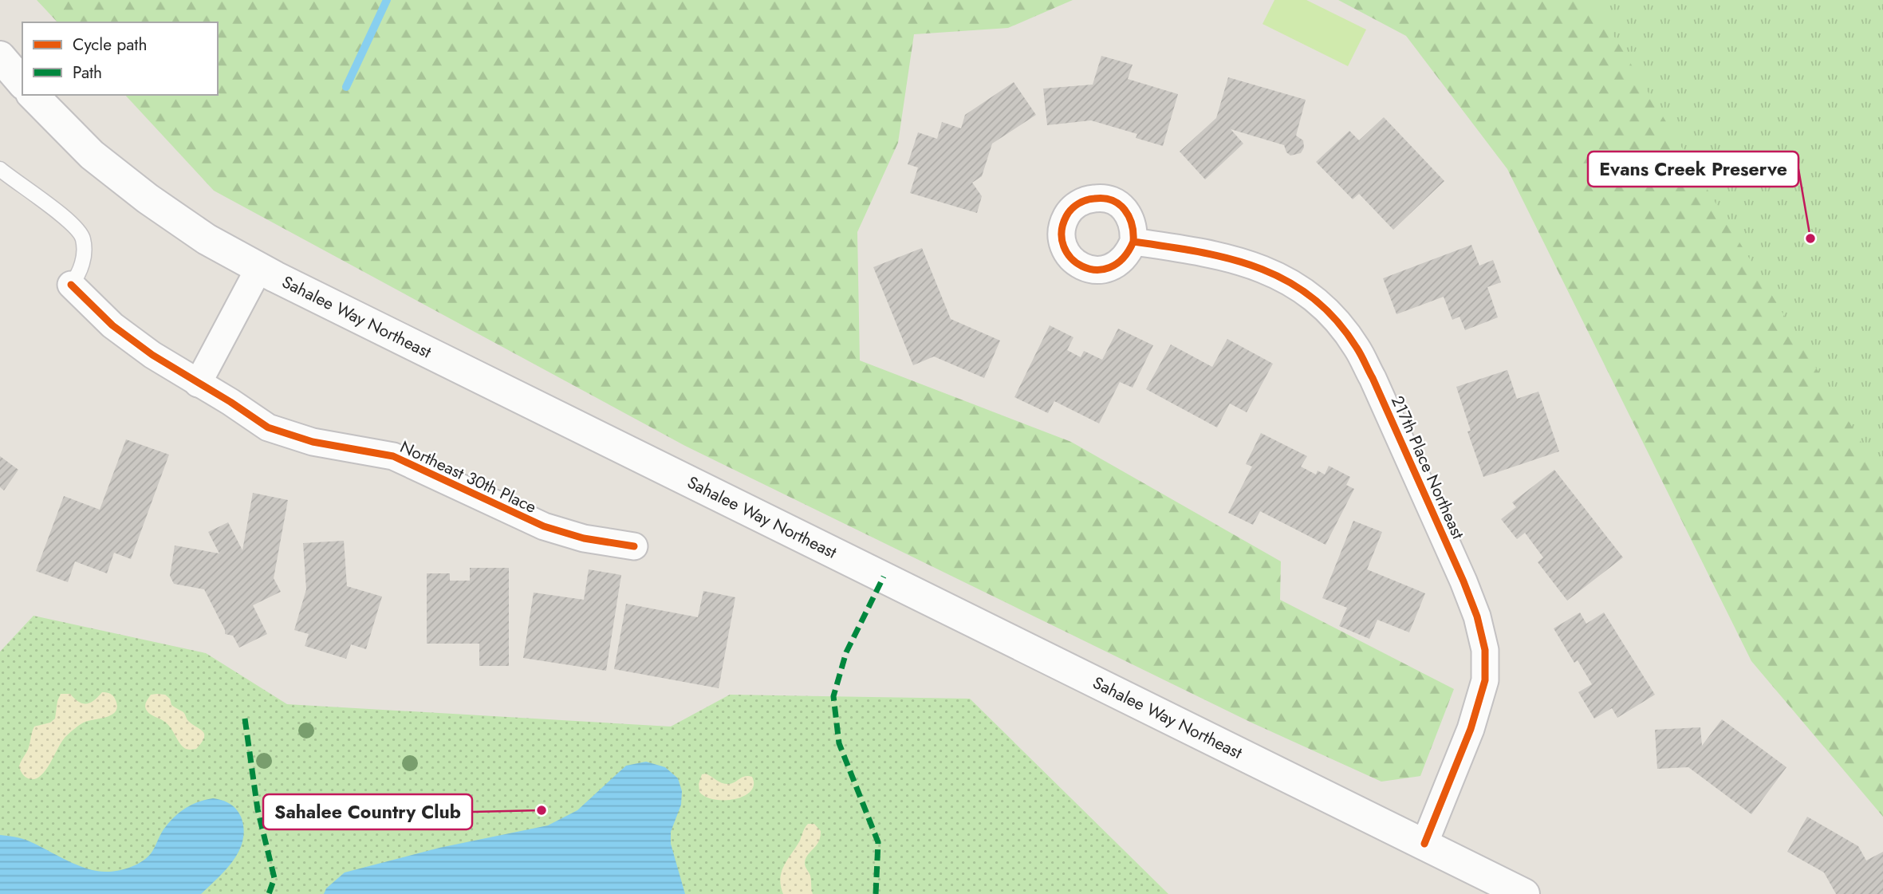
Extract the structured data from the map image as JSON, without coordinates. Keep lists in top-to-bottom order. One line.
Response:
{"streets":{"main road":["Sahalee Way Northeast"],"street":["217th Place Northeast","Northeast 30th Place"]},"crossings":[["Sahalee Way Northeast","217th Place Northeast"]],"places":["Evans Creek Preserve","Sahalee Country Club"],"legend":["Cycle path","Path"]}
